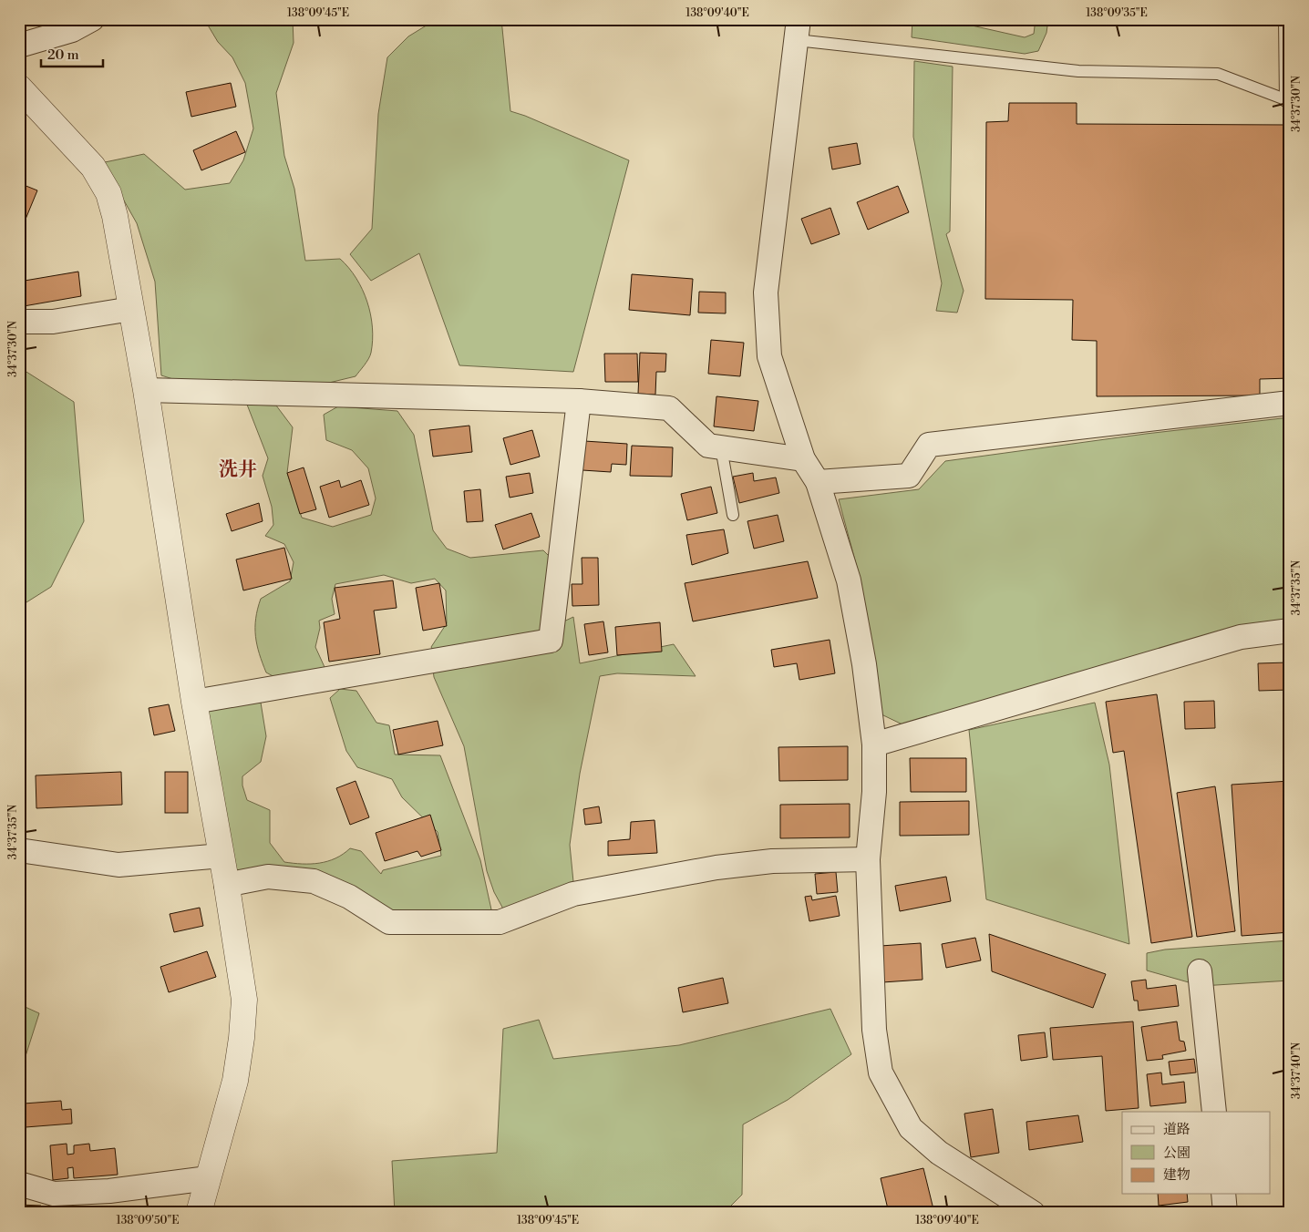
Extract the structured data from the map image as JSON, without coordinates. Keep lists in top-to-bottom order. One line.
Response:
{"districts":["洗井"],"legend":["道路","公園","建物"],"scale_bar":"20 m","coordinates":["138°09'45\"E","138°09'40\"E","138°09'35\"E","34°37'30\"N","34°37'35\"N","34°37'40\"N","138°09'50\"E"]}
